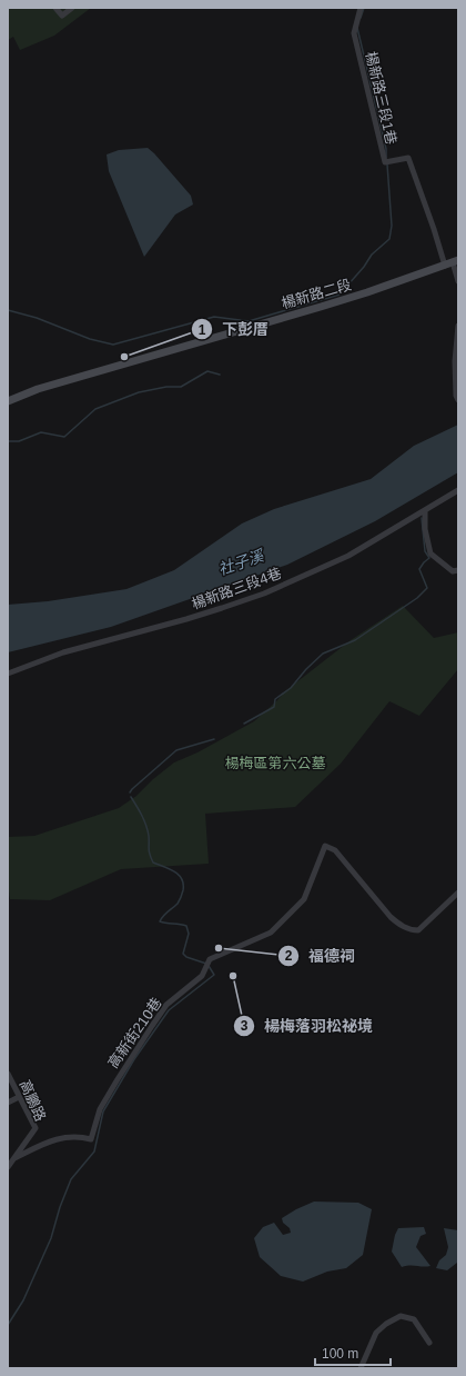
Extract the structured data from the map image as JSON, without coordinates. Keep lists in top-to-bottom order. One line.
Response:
{"streets":{"main road":["楊新路二段"],"street":["楊新路三段1巷","楊新路三段4巷","高新街210巷","高鵬路"]},"crossings":[["楊新路三段1巷","楊新路二段"],["高新街210巷","高鵬路"]],"water":["社子溪"],"parks":["楊梅區第六公墓"],"places":["下彭厝","福德祠","楊梅落羽松祕境"],"scale_bar":"100 m"}
